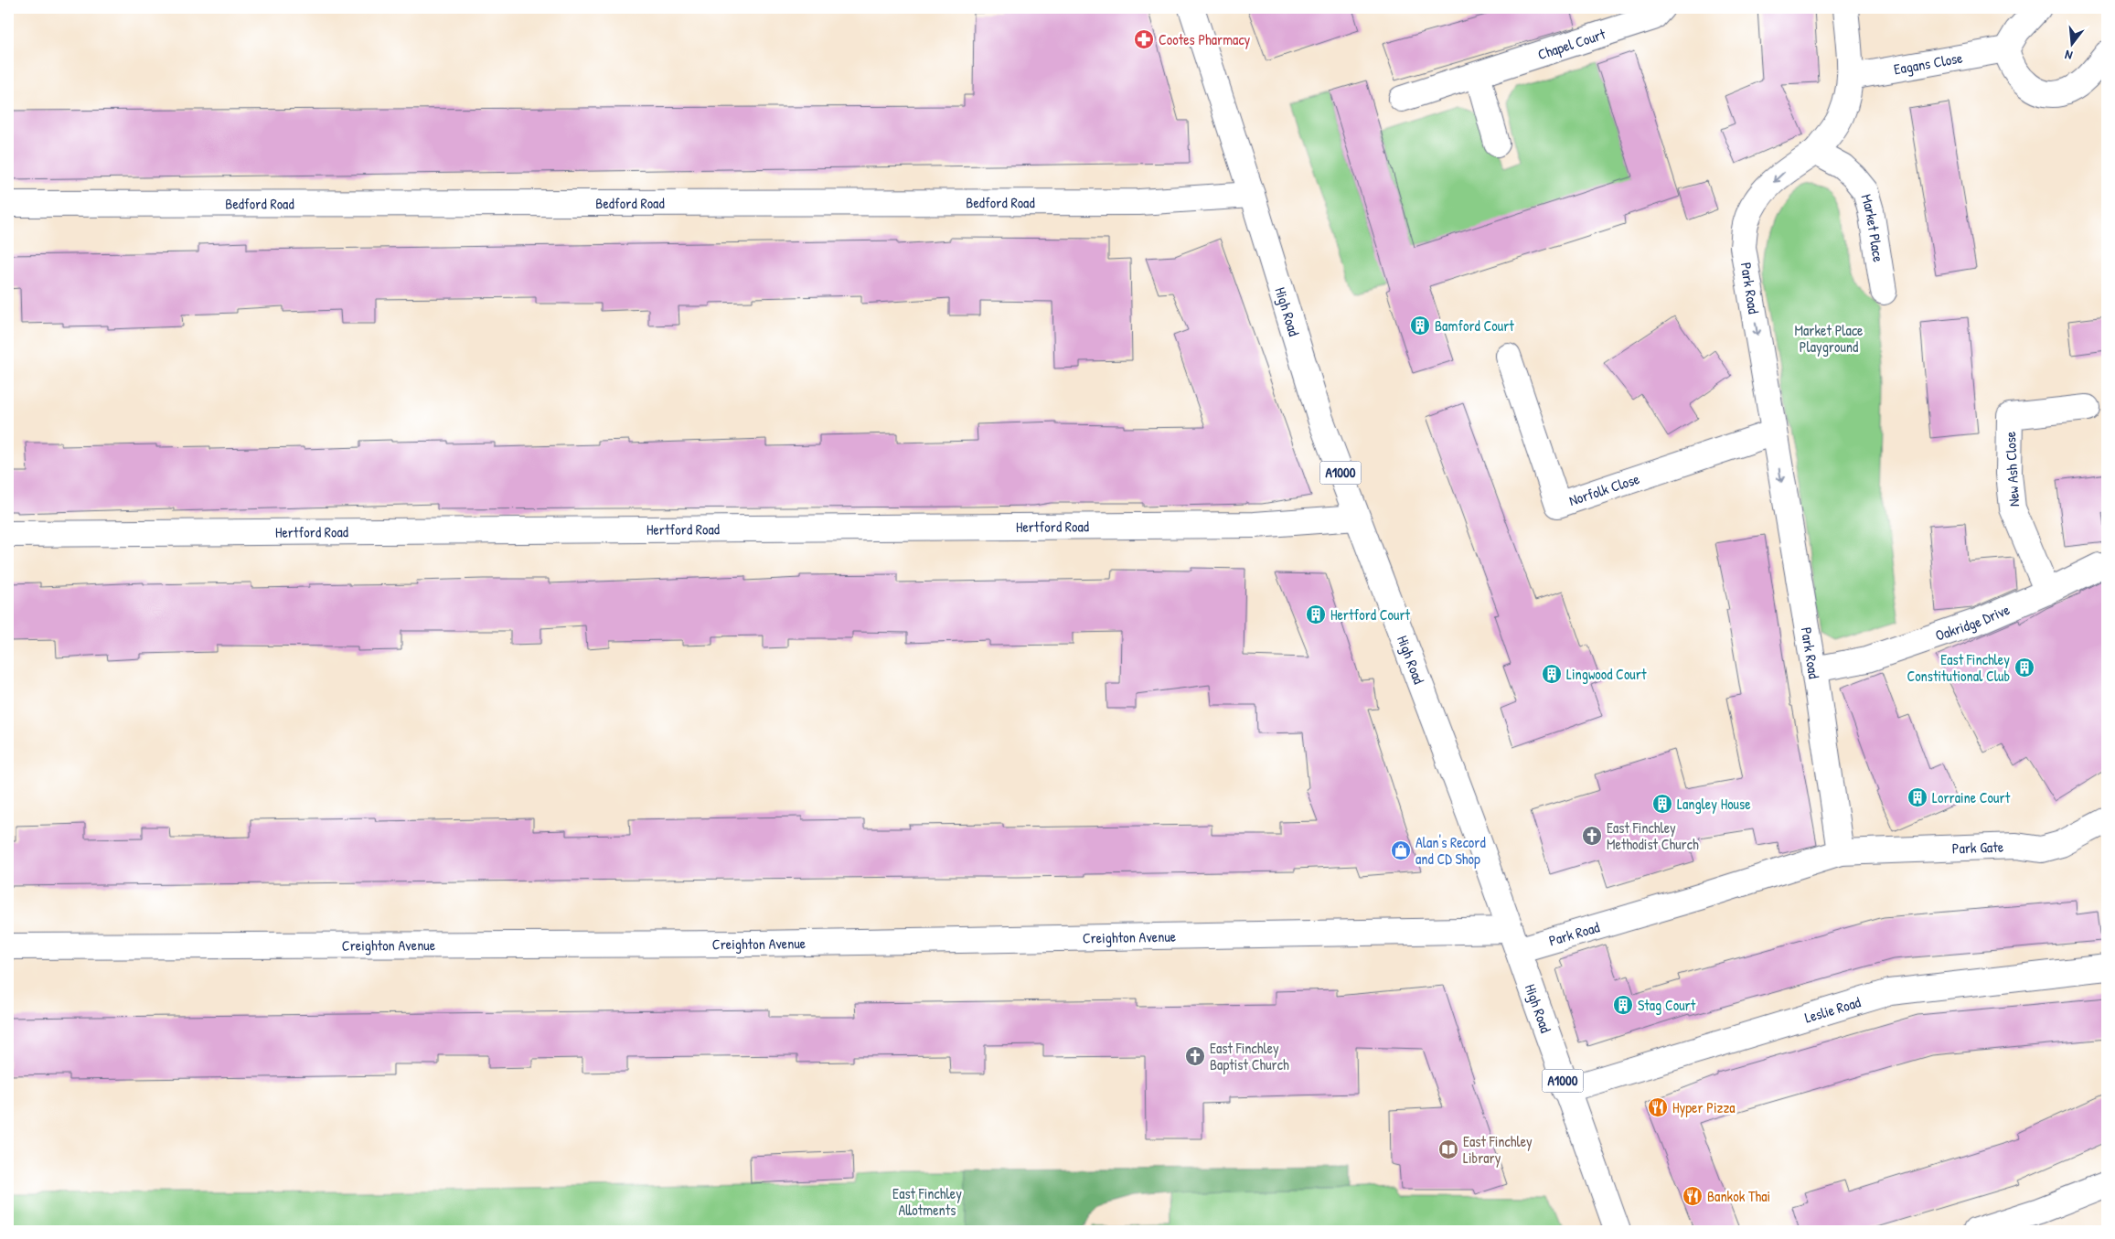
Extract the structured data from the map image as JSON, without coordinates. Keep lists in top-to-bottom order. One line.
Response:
{"streets":{"street":["Chapel Court","Eagans Close","Bedford Road","Market Place","Park Road","High Road","New Ash Close","A1000","Norfolk Close","Hertford Road","Oakridge Drive","Park Gate","Creighton Avenue","Leslie Road"]},"crossings":[["Bedford Road","High Road"],["Market Place","Park Road"],["Park Road","High Road"],["Park Road","Norfolk Close"],["Park Road","Oakridge Drive"],["Park Road","Park Gate"],["Park Road","Creighton Avenue"],["High Road","Hertford Road"],["High Road","Creighton Avenue"],["High Road","Leslie Road"],["New Ash Close","Oakridge Drive"]],"one_way":["Park Road"],"parks":["Market Place Playground","East Finchley Allotments"],"places":{"pharmacy":["Cootes Pharmacy"],"building":["Bamford Court","Hertford Court","East Finchley Constitutional Club","Lingwood Court","Lorraine Court","Langley House","Stag Court"],"church":["East Finchley Methodist Church","East Finchley Baptist Church"],"shop":["Alan's Record and CD Shop"],"restaurant":["Hyper Pizza","Bankok Thai"],"library":["East Finchley Library"]},"north":"bottom"}
